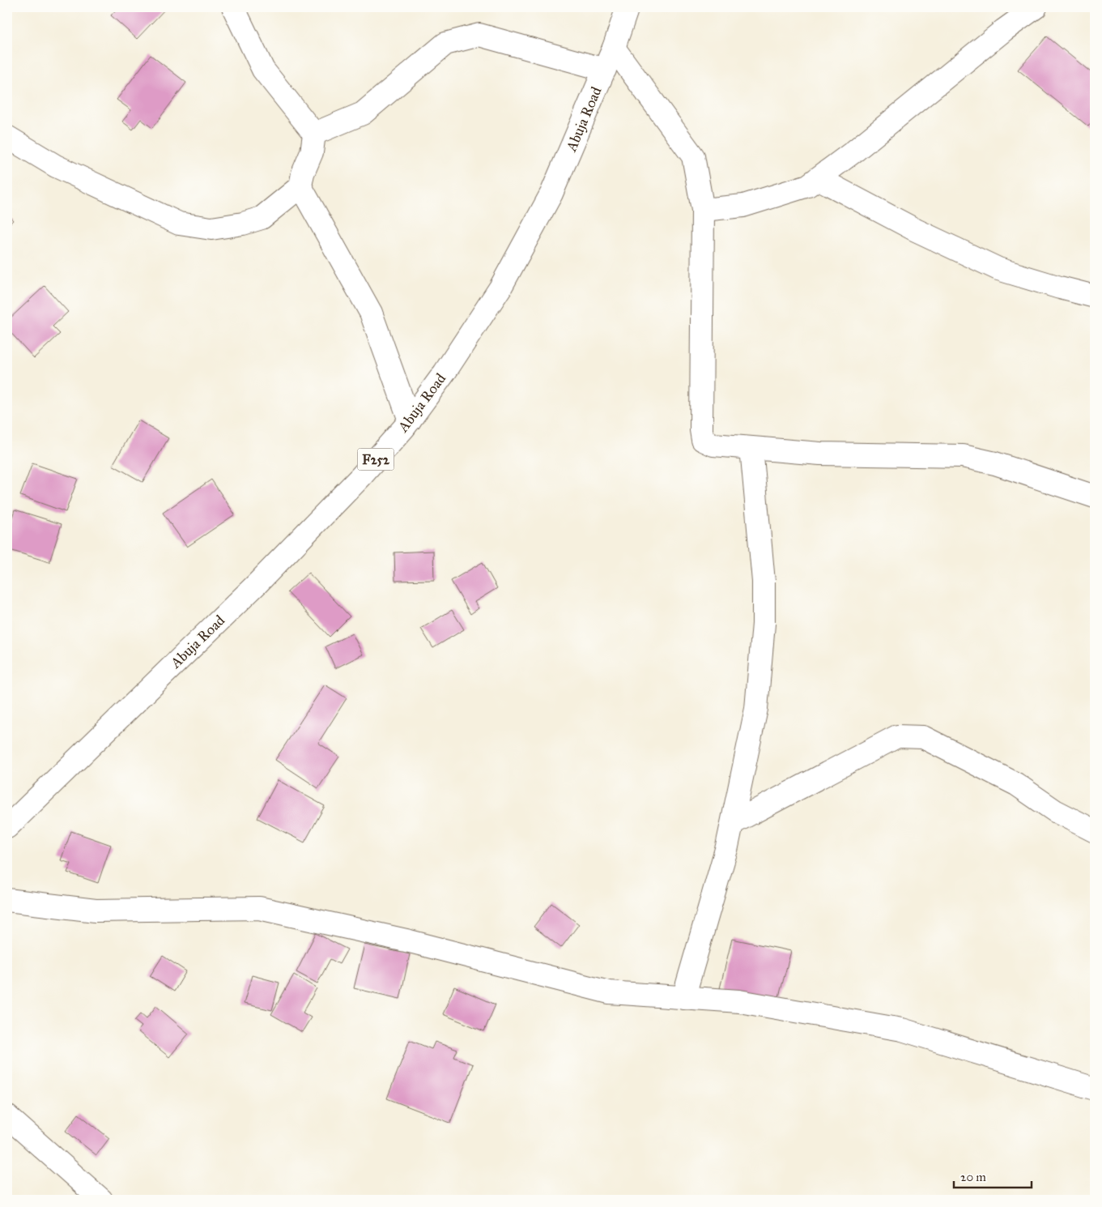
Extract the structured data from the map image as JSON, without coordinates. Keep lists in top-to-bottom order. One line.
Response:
{"streets":{"street":["Abuja Road","F252"]},"scale_bar":"20 m"}
